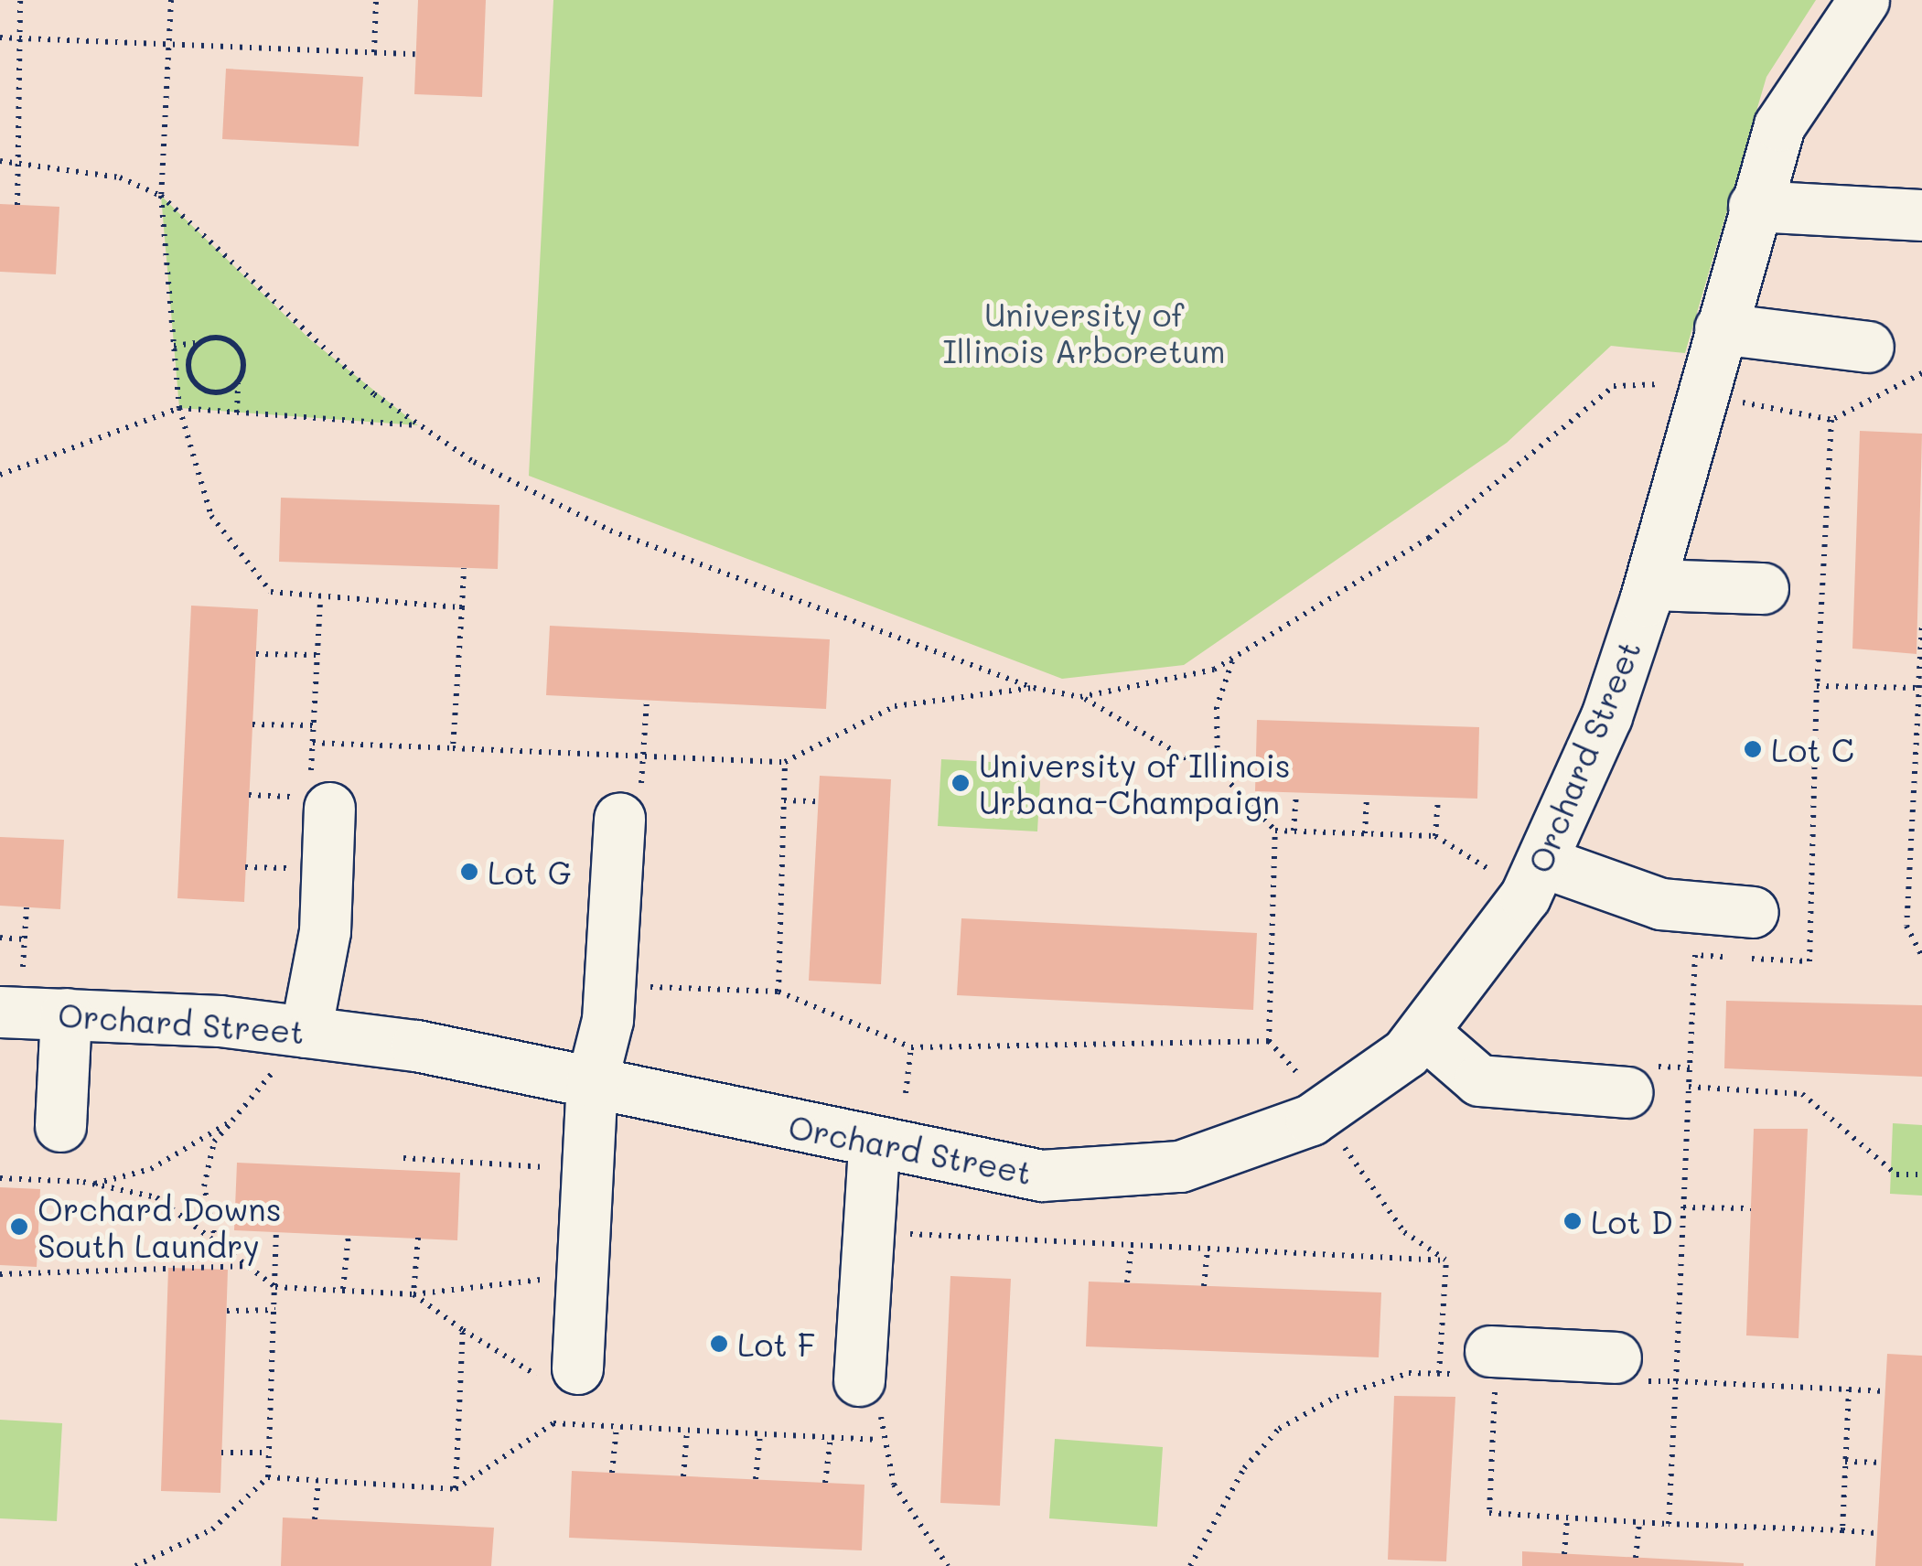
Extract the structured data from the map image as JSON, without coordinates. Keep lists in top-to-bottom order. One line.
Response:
{"streets":{"street":["Orchard Street"]},"parks":["University of Illinois Arboretum"],"places":["Lot C","University of Illinois Urbana-Champaign","Lot G","Lot D","Orchard Downs South Laundry","Lot F"]}
